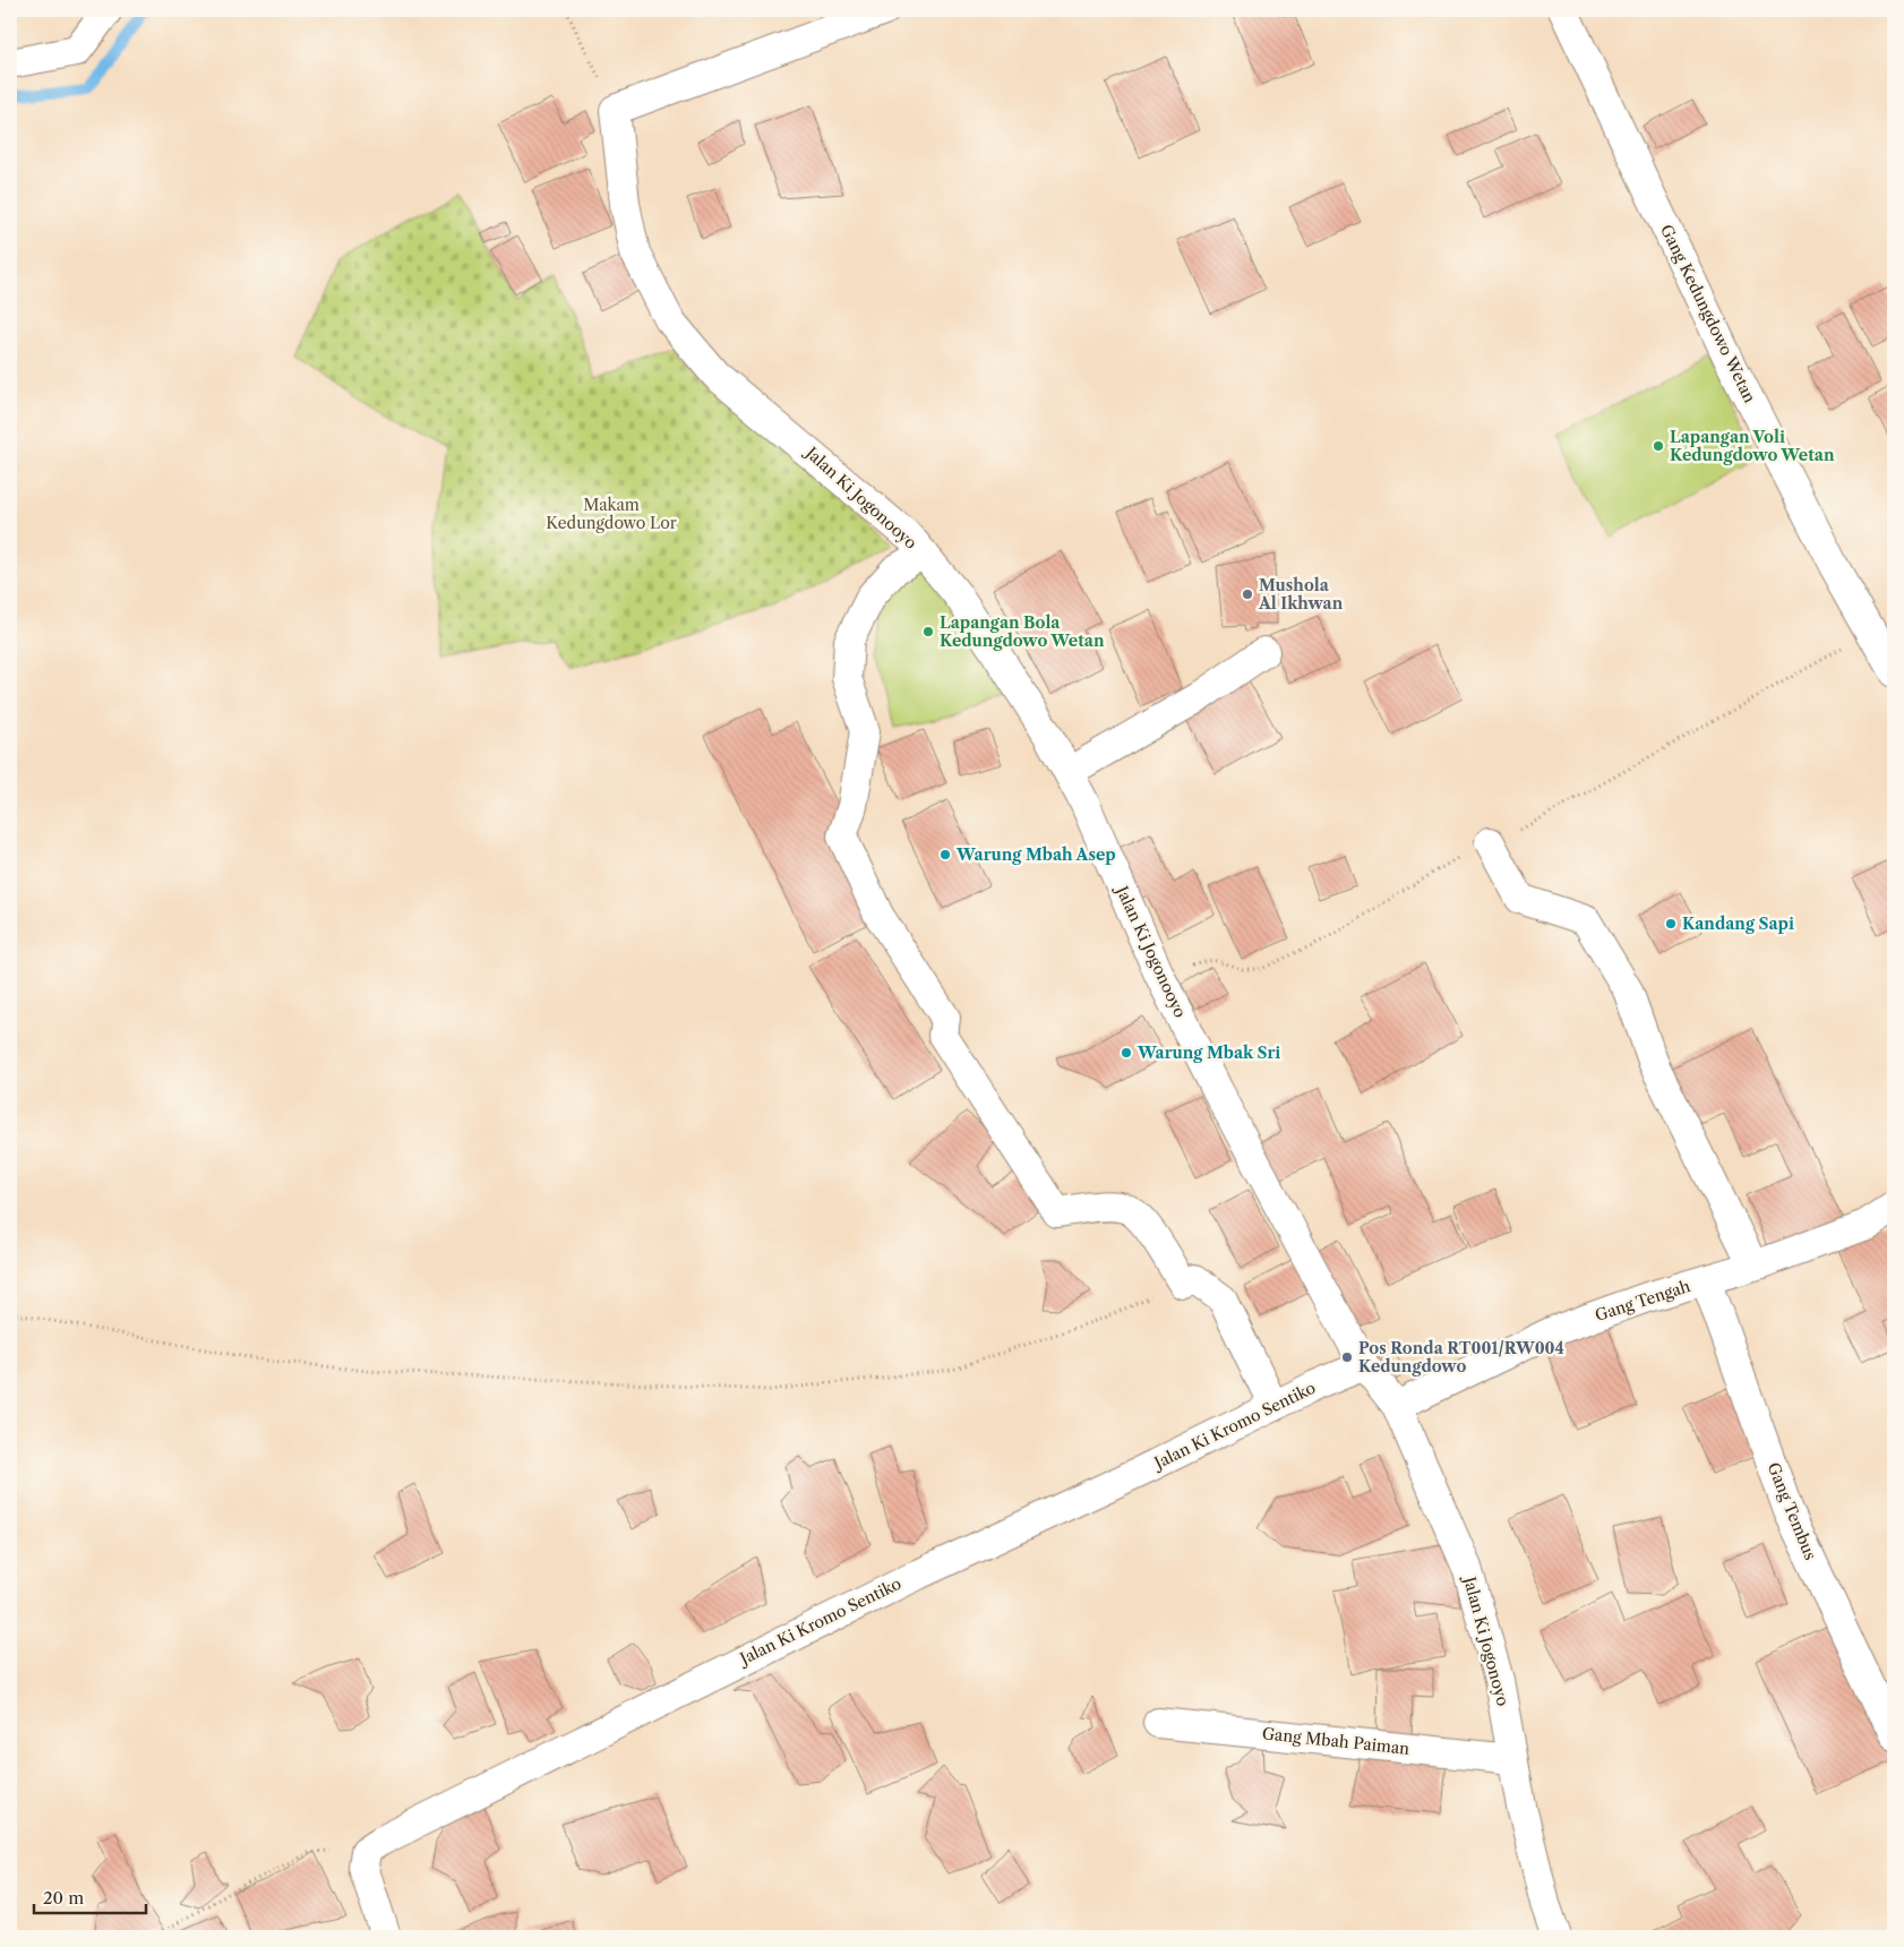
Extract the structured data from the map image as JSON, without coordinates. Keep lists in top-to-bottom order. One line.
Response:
{"streets":{"street":["Gang Kedungdowo Wetan","Jalan Ki Jogonooyo","Gang Tengah","Jalan Ki Kromo Sentiko","Gang Tembus","Jalan Ki Jogonoyo","Gang Mbah Paiman"]},"crossings":[["Jalan Ki Jogonooyo","Jalan Ki Kromo Sentiko"],["Jalan Ki Jogonooyo","Jalan Ki Jogonoyo"],["Gang Tengah","Gang Tembus"],["Gang Tengah","Jalan Ki Jogonoyo"],["Jalan Ki Kromo Sentiko","Jalan Ki Jogonoyo"],["Jalan Ki Jogonoyo","Gang Mbah Paiman"]],"parks":["Makam Kedungdowo Lor"],"places":["Lapangan Voli Kedungdowo Wetan","Mushola Al Ikhwan","Lapangan Bola Kedungdowo Wetan","Warung Mbah Asep","Kandang Sapi","Warung Mbak Sri","Pos Ronda RT001/RW004 Kedungdowo"],"scale_bar":"20 m"}
